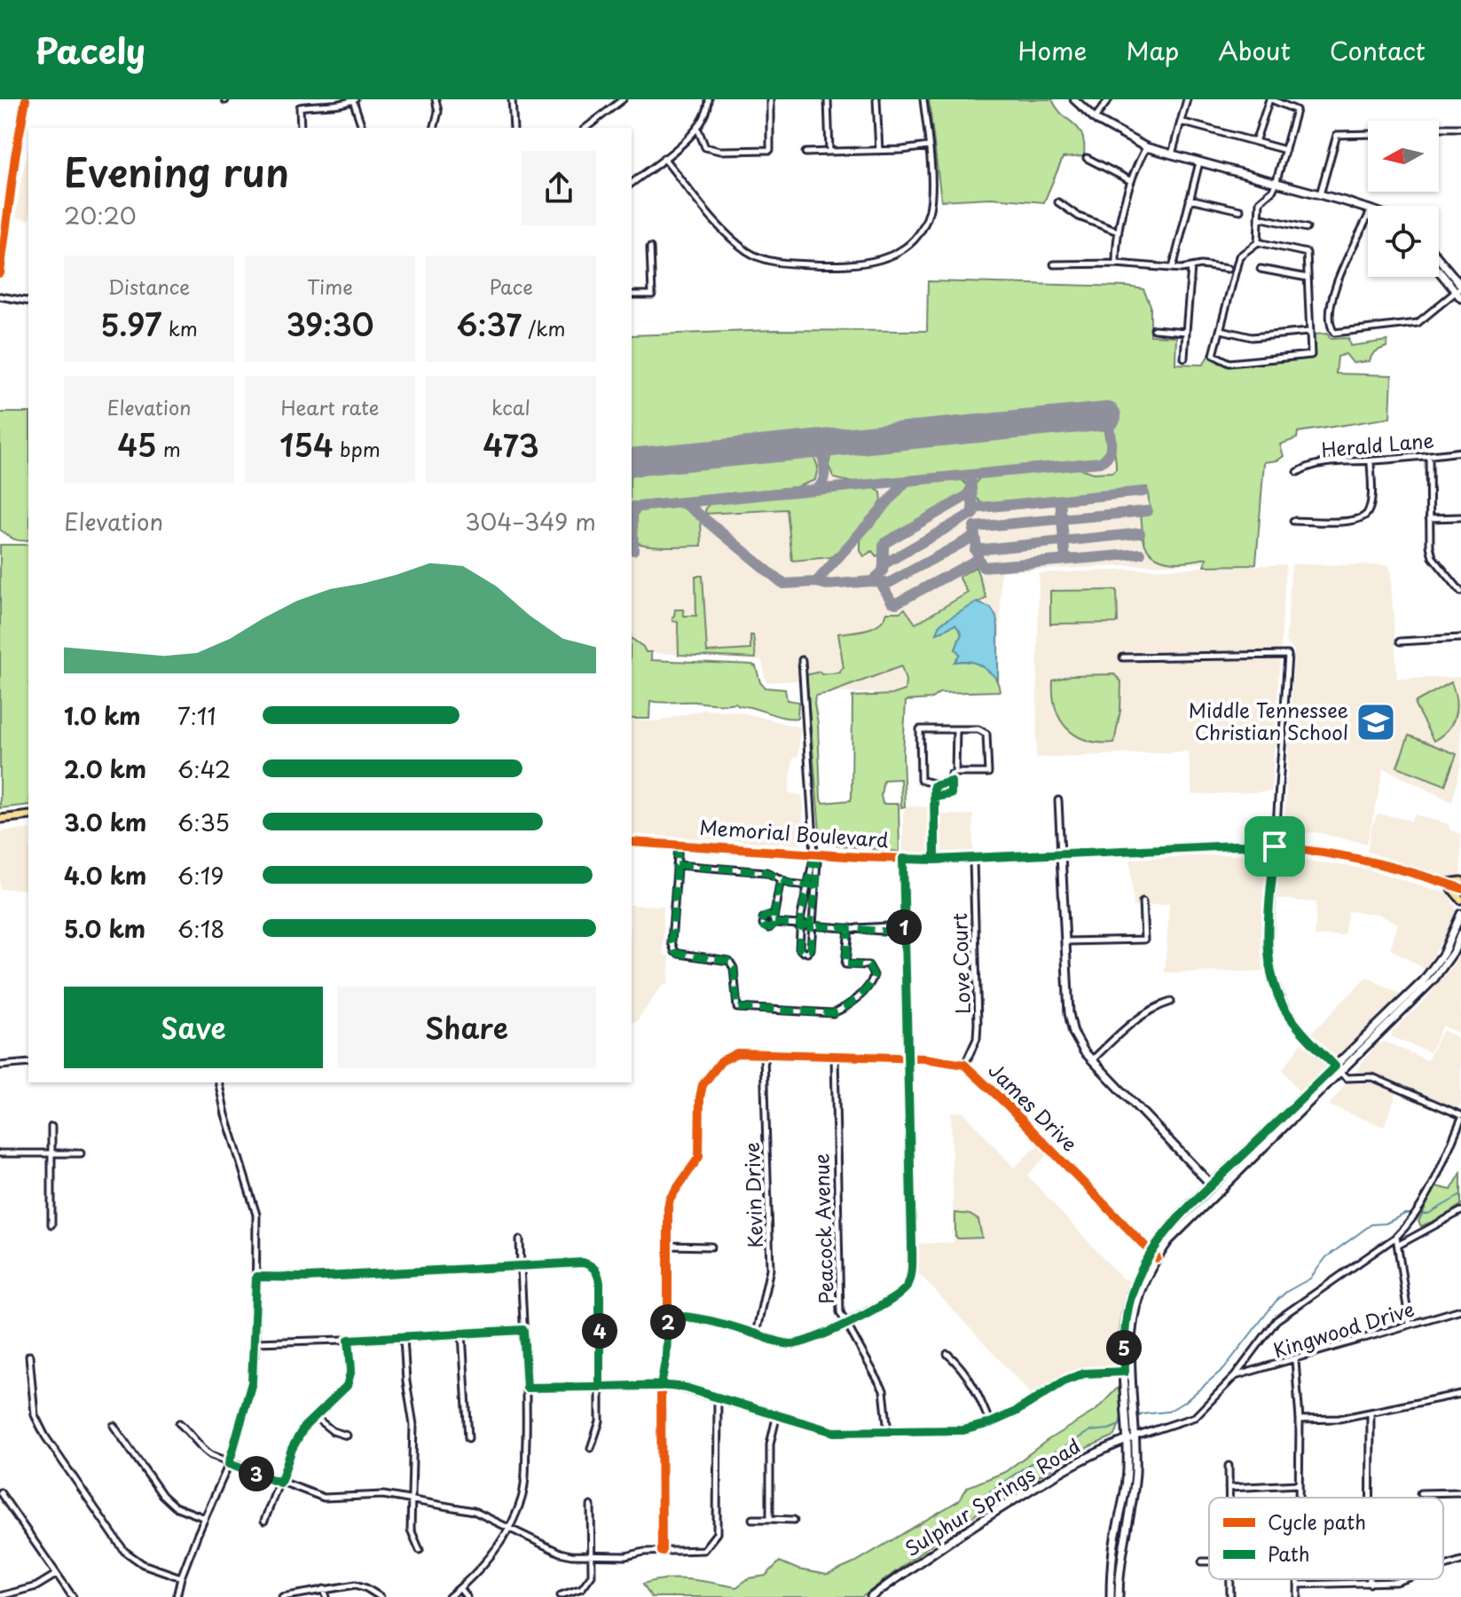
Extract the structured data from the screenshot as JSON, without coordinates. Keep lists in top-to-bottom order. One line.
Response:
{"streets":{"main road":["Memorial Boulevard","Sulphur Springs Road"],"street":["Herald Lane","Love Court","James Drive","Kevin Drive","Peacock Avenue","Kingwood Drive"]},"crossings":[["Memorial Boulevard","Love Court"],["Love Court","James Drive"],["James Drive","Kevin Drive"],["James Drive","Peacock Avenue"],["Kingwood Drive","Sulphur Springs Road"]],"places":{"school or university":["Middle Tennessee Christian School"]},"legend":["Cycle path","Path"],"north":"left","page":{"header":"Pacely","nav":["Home","Map","About","Contact"],"heading":["Evening run","20:20"],"stats":[["Distance","5.97 km"],["Time","39:30"],["Pace","6:37 /km"],["Elevation","45 m"],["Heart rate","154 bpm"],["kcal","473"]],"chart":["Elevation","304–349 m"],"list":[{"name":"1.0 km","note":"7:11"},{"name":"2.0 km","note":"6:42"},{"name":"3.0 km","note":"6:35"},{"name":"4.0 km","note":"6:19"},{"name":"5.0 km","note":"6:18"}],"pins":["1","2","4","5","3"],"buttons":["Save","Share"]}}
